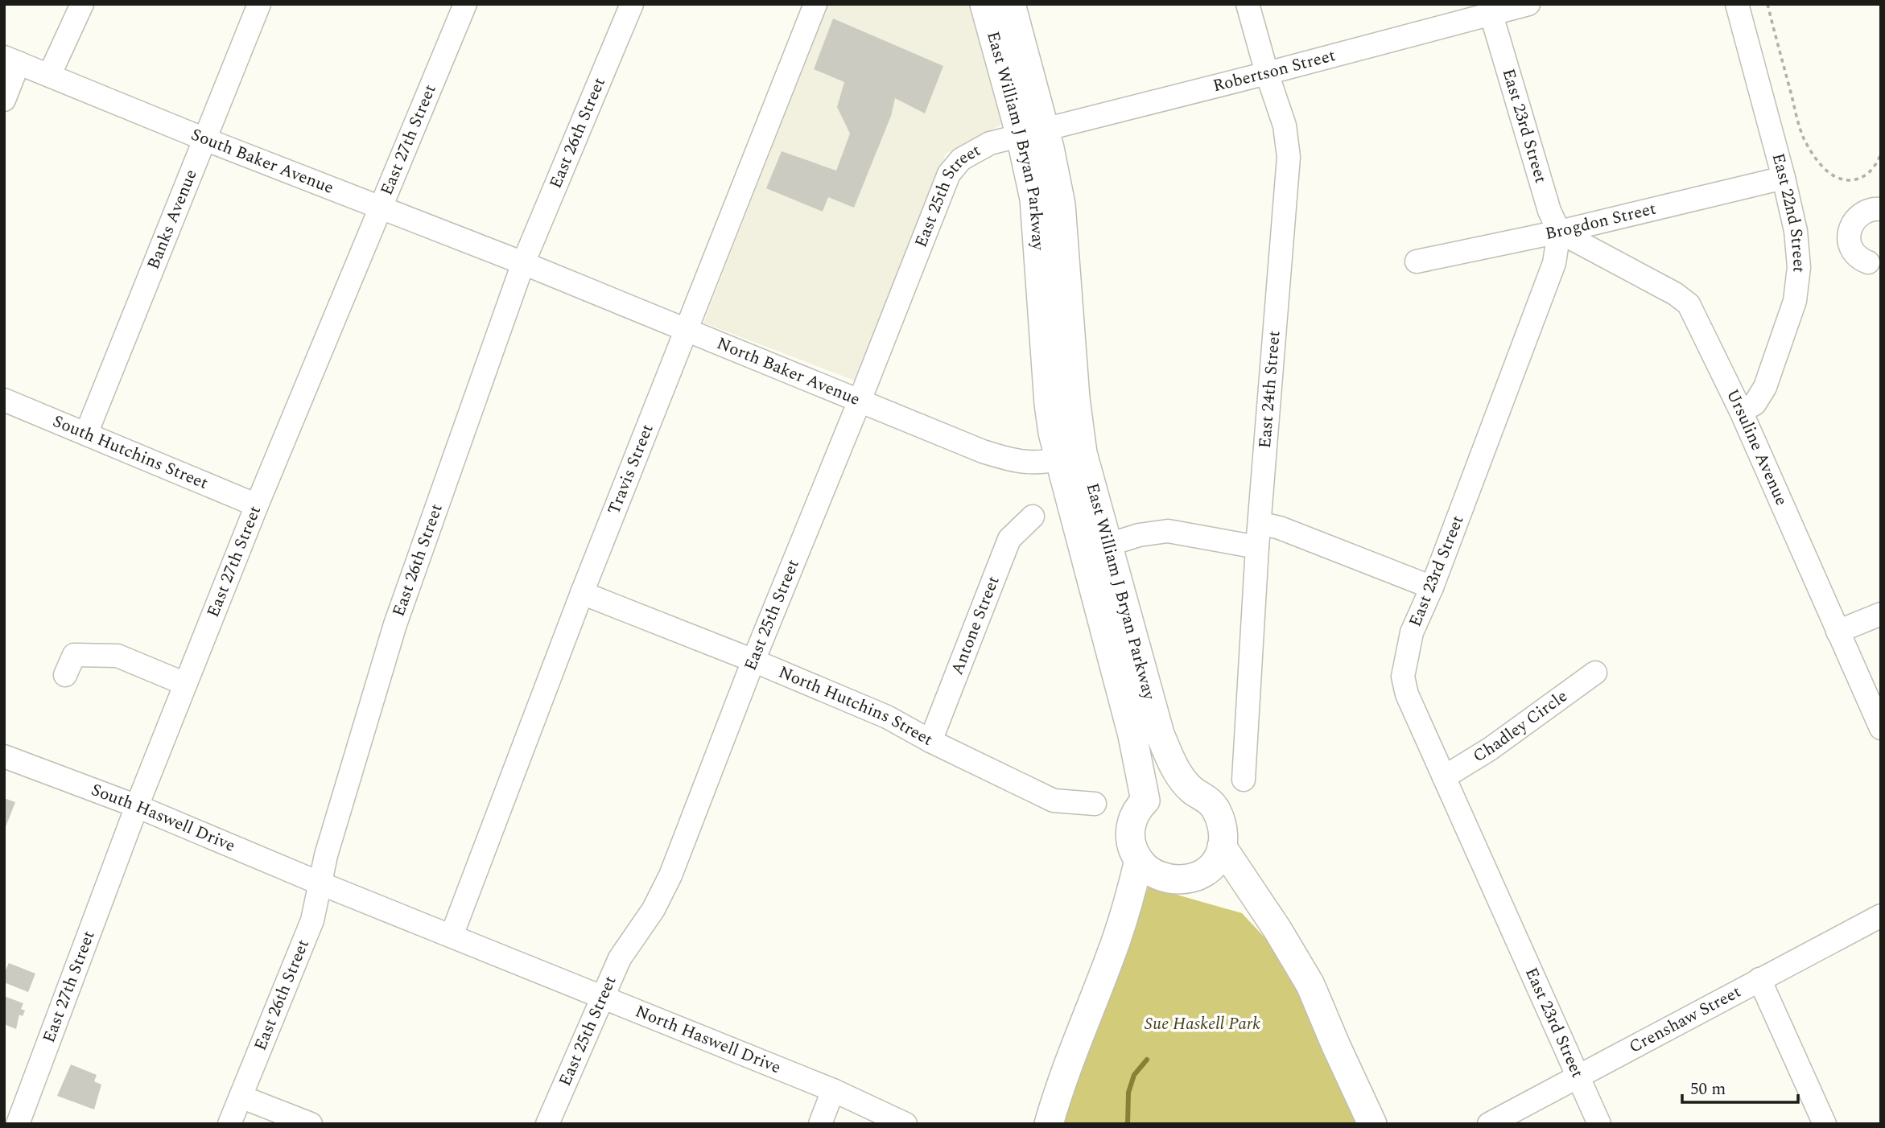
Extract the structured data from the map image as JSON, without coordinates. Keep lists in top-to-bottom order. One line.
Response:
{"streets":{"main road":["East William J Bryan Parkway"],"street":["Robertson Street","East 23rd Street","East 26th Street","East 27th Street","South Baker Avenue","East 25th Street","East 22nd Street","Banks Avenue","Brogdon Street","North Baker Avenue","East 24th Street","Ursuline Avenue","South Hutchins Street","Travis Street","Antone Street","North Hutchins Street","Chadley Circle","South Haswell Drive","Crenshaw Street","North Haswell Drive"]},"crossings":[["Robertson Street","East 23rd Street"],["Robertson Street","East William J Bryan Parkway"],["Robertson Street","East 25th Street"],["Robertson Street","East 24th Street"],["East 23rd Street","Brogdon Street"],["East 23rd Street","Ursuline Avenue"],["East 23rd Street","Chadley Circle"],["East 23rd Street","Crenshaw Street"],["East 26th Street","South Baker Avenue"],["East 26th Street","North Baker Avenue"],["East 26th Street","South Haswell Drive"],["East 26th Street","North Haswell Drive"],["East 27th Street","South Baker Avenue"],["East 27th Street","South Hutchins Street"],["East 27th Street","South Haswell Drive"],["East William J Bryan Parkway","East 25th Street"],["East William J Bryan Parkway","North Baker Avenue"],["South Baker Avenue","Banks Avenue"],["South Baker Avenue","North Baker Avenue"],["East 25th Street","North Baker Avenue"],["East 25th Street","North Hutchins Street"],["East 25th Street","North Haswell Drive"],["East 22nd Street","Brogdon Street"],["East 22nd Street","Ursuline Avenue"],["Banks Avenue","South Hutchins Street"],["Brogdon Street","Ursuline Avenue"],["North Baker Avenue","Travis Street"],["Travis Street","North Hutchins Street"],["Travis Street","North Haswell Drive"],["Antone Street","North Hutchins Street"],["South Haswell Drive","North Haswell Drive"]],"parks":["Sue Haskell Park"],"scale_bar":"50 m"}
